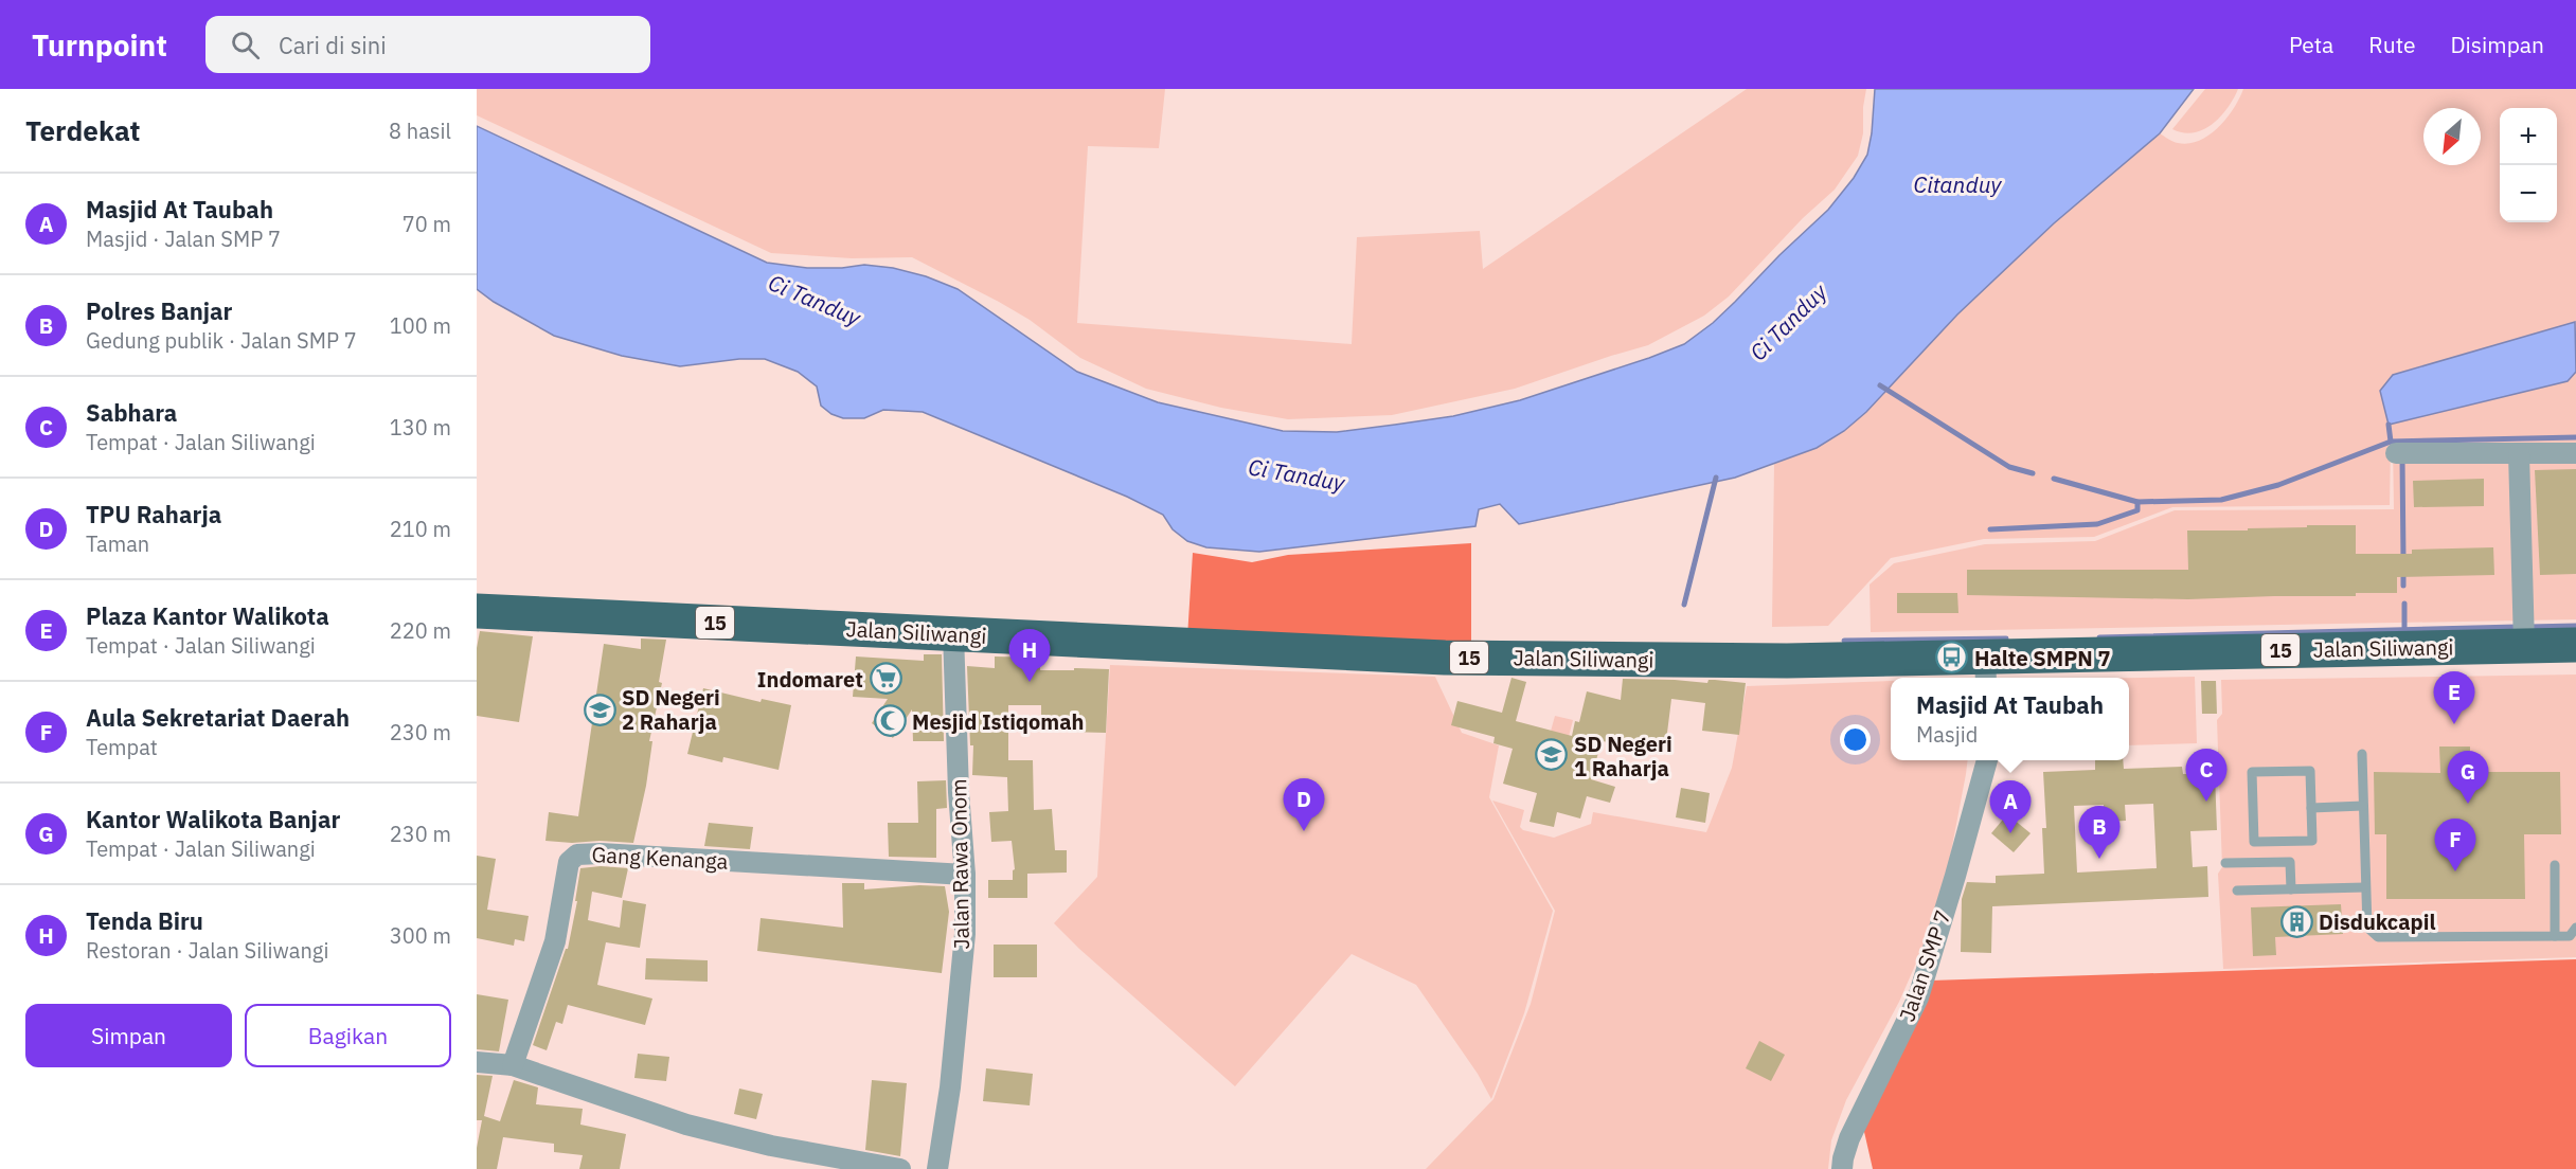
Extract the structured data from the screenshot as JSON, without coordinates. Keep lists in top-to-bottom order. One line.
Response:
{"streets":{"highway":["15","Jalan Siliwangi"],"street":["Gang Kenanga","Jalan Rawa Onom","Jalan SMP 7"]},"crossings":[["Jalan Siliwangi","Jalan Rawa Onom"],["Gang Kenanga","Jalan Rawa Onom"]],"water":["Citanduy","Ci Tanduy"],"places":{"bus stop":["Halte SMPN 7"],"supermarket":["Indomaret"],"school or university":["SD Negeri 2 Raharja","SD Negeri 1 Raharja"],"mosque":["Mesjid Istiqomah"],"building":["Disdukcapil"]},"north":"bottom left","page":{"header":"Turnpoint","search":"Cari di sini","nav":["Peta","Rute","Disimpan"],"heading":["Terdekat","8 hasil"],"map_buttons":["+","−"],"list":[{"mark":"A","name":"Masjid At Taubah","note":"Masjid · Jalan SMP 7","value":"70 m"},{"mark":"B","name":"Polres Banjar","note":"Gedung publik · Jalan SMP 7","value":"100 m"},{"mark":"C","name":"Sabhara","note":"Tempat · Jalan Siliwangi","value":"130 m"},{"mark":"D","name":"TPU Raharja","note":"Taman","value":"210 m"},{"mark":"E","name":"Plaza Kantor Walikota","note":"Tempat · Jalan Siliwangi","value":"220 m"},{"mark":"F","name":"Aula Sekretariat Daerah","note":"Tempat","value":"230 m"},{"mark":"G","name":"Kantor Walikota Banjar","note":"Tempat · Jalan Siliwangi","value":"230 m"},{"mark":"H","name":"Tenda Biru","note":"Restoran · Jalan Siliwangi","value":"300 m"}],"pins":["H","E","C","G","D","A","B","F"],"popup":["Masjid At Taubah","Masjid"],"buttons":["Simpan","Bagikan"]}}
